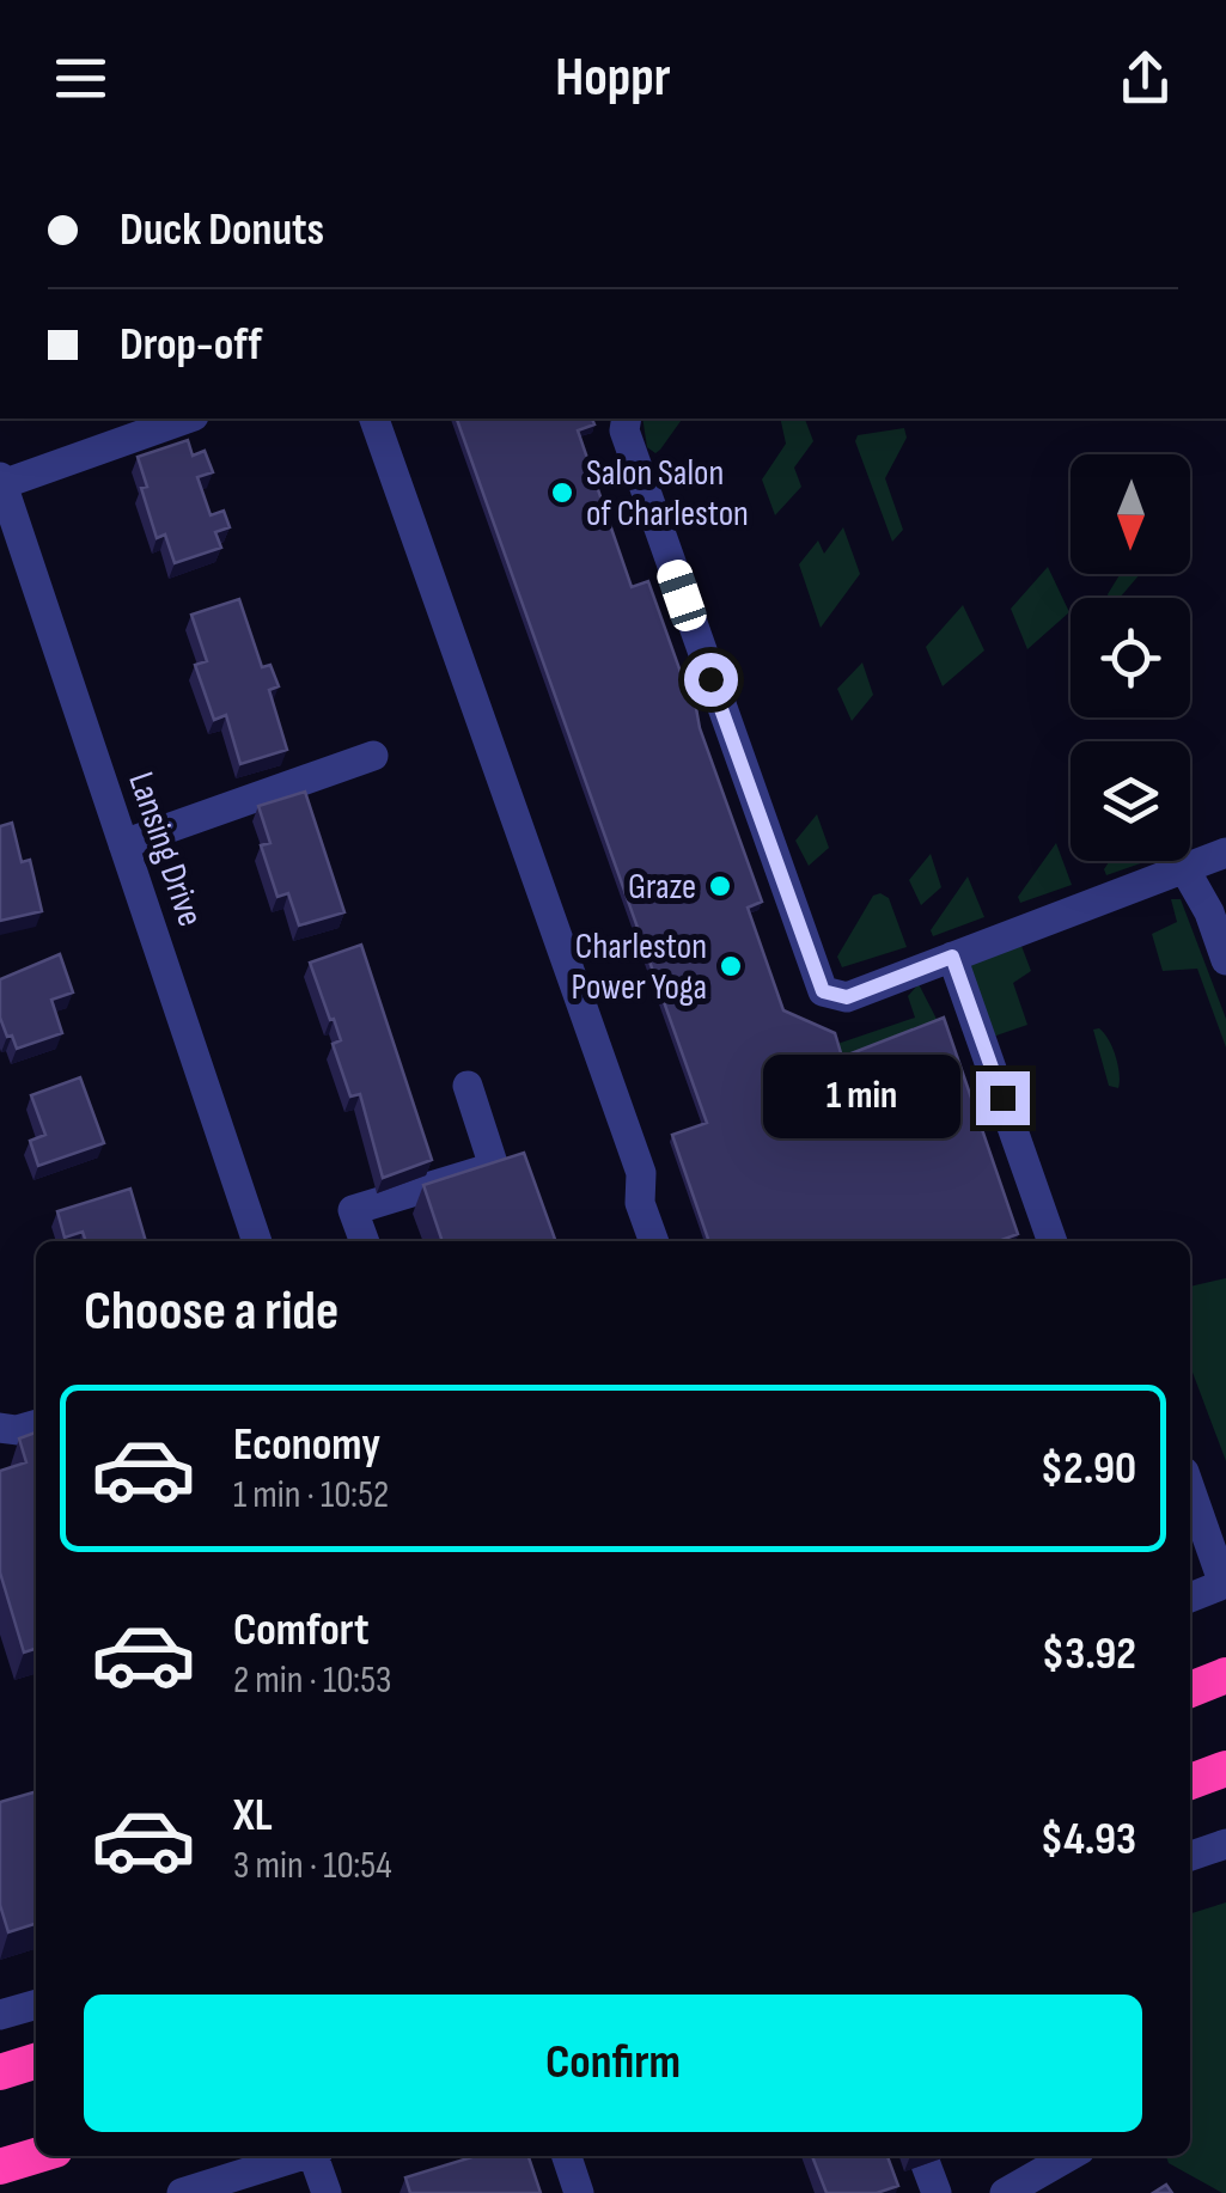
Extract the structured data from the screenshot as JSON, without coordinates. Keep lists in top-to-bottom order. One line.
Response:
{"streets":{"street":["Lansing Drive"]},"places":["Salon Salon of Charleston","Graze","Charleston Power Yoga"],"north":"bottom","page":{"header":"Hoppr","banner":["Duck Donuts","Drop-off"],"bubble":"1 min","heading":"Choose a ride","list":[{"name":"Economy","note":"1 min · 10:52","value":"$2.90"},{"name":"Comfort","note":"2 min · 10:53","value":"$3.92"},{"name":"XL","note":"3 min · 10:54","value":"$4.93"}],"buttons":"Confirm"}}
